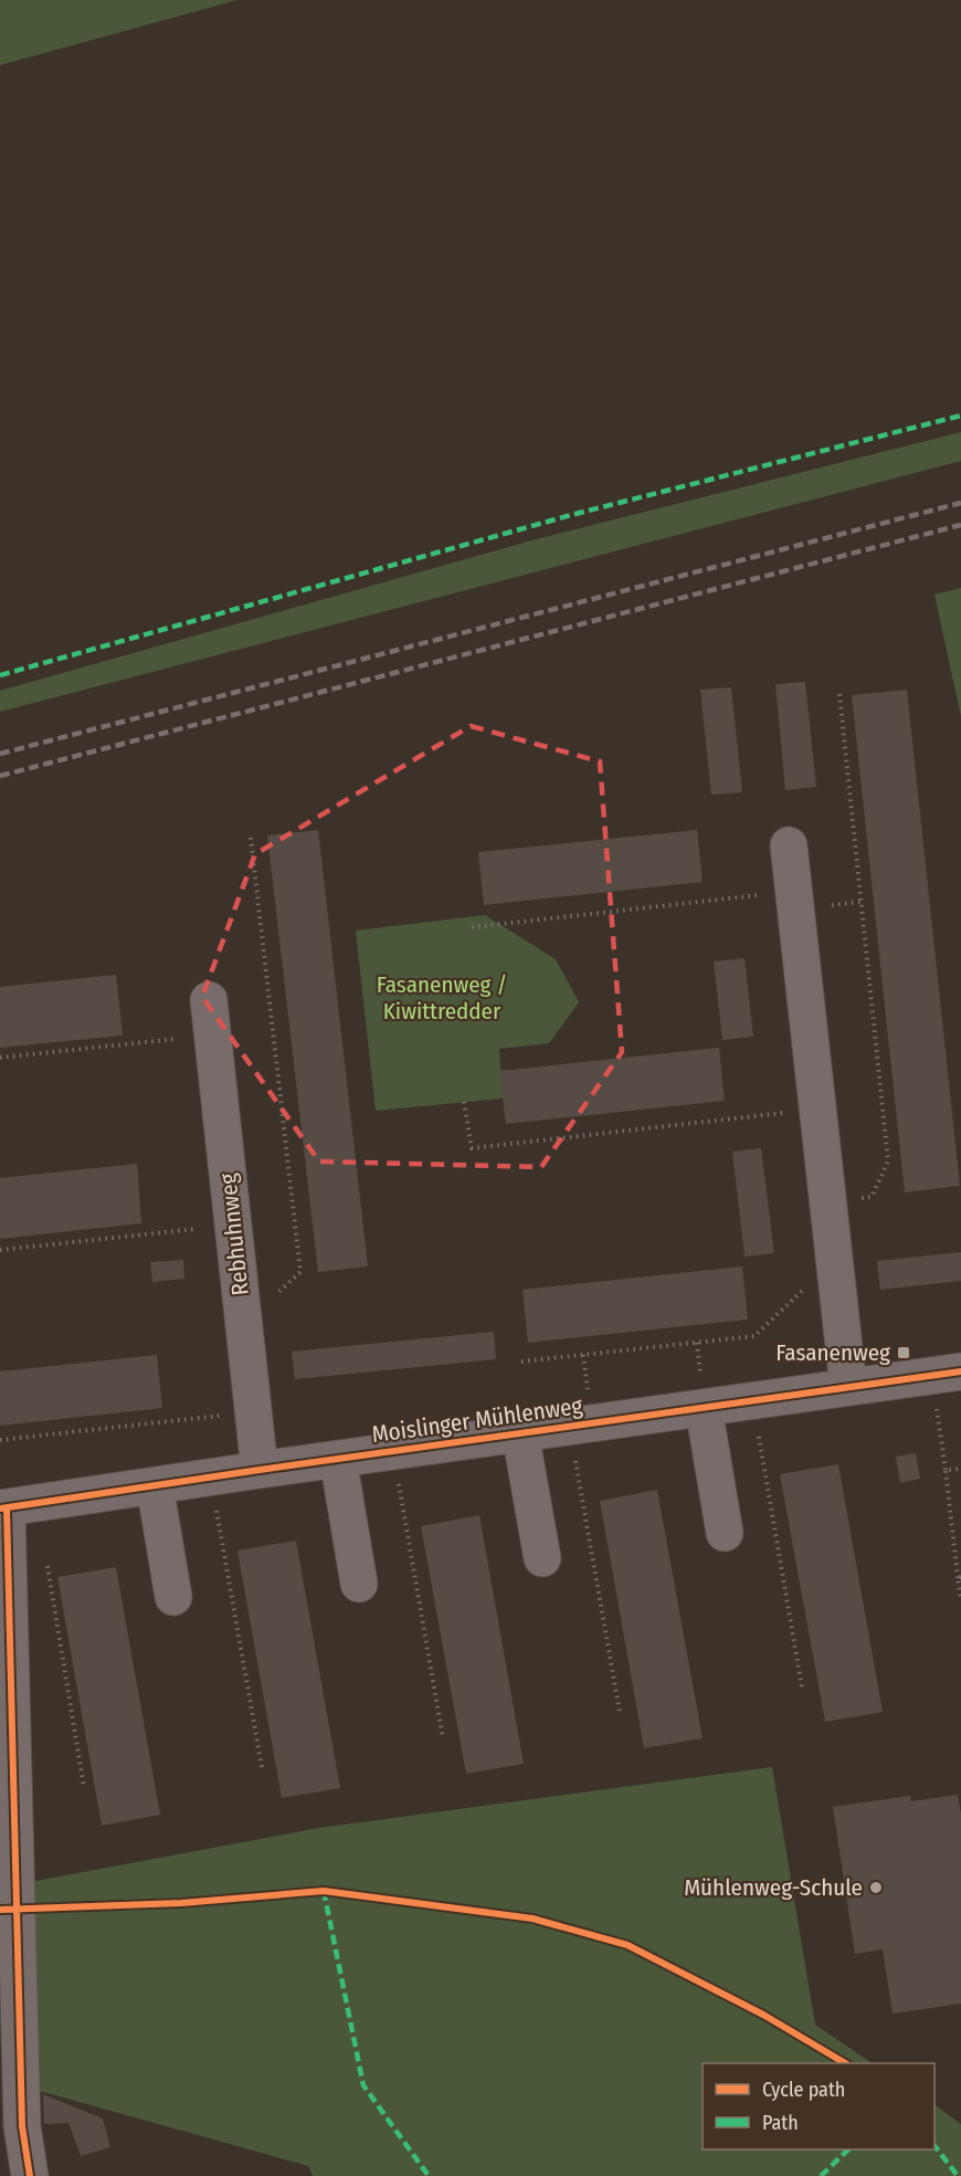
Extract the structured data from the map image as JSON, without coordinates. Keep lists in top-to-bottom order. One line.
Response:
{"streets":{"street":["Rebhuhnweg","Moislinger Mühlenweg"]},"crossings":[["Rebhuhnweg","Moislinger Mühlenweg"]],"parks":["Fasanenweg / Kiwittredder"],"places":{"transit":["Fasanenweg"],"other":["Mühlenweg-Schule"]},"legend":["Cycle path","Path"]}
